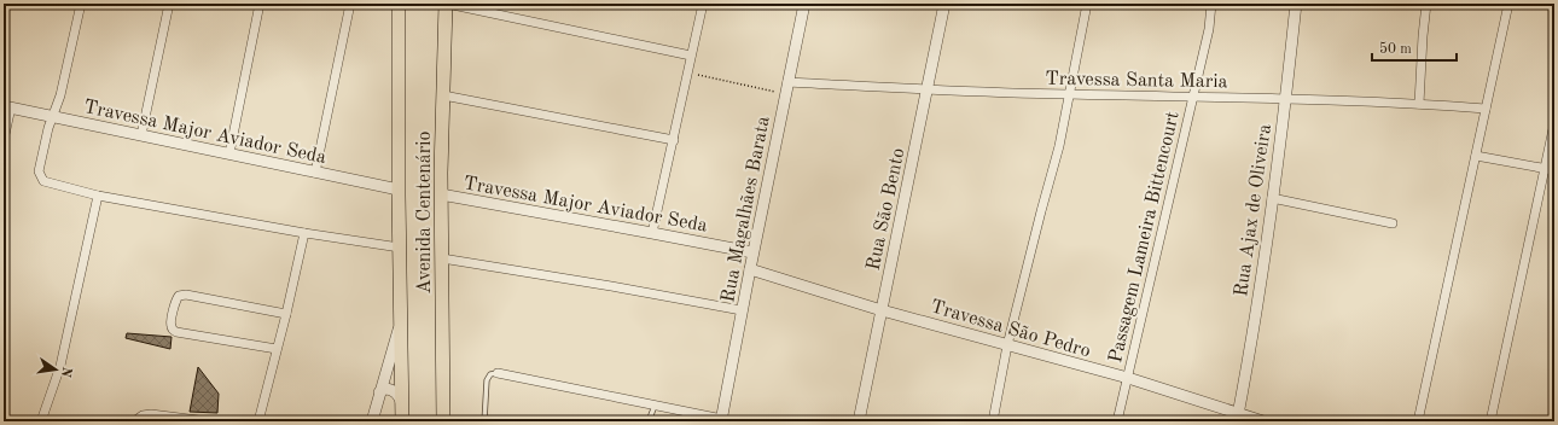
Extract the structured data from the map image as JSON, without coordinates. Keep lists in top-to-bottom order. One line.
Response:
{"streets":{"main road":["Avenida Centenário"],"street":["Travessa Santa Maria","Travessa Major Aviador Seda","Rua Magalhães Barata","Rua São Bento","Rua Ajax de Oliveira","Passagem Lameira Bittencourt","Travessa São Pedro"]},"crossings":[["Travessa Santa Maria","Rua Magalhães Barata"],["Travessa Santa Maria","Rua São Bento"],["Travessa Santa Maria","Rua Ajax de Oliveira"],["Travessa Santa Maria","Passagem Lameira Bittencourt"],["Travessa Major Aviador Seda","Rua Magalhães Barata"],["Travessa Major Aviador Seda","Avenida Centenário"],["Rua Magalhães Barata","Travessa São Pedro"],["Rua São Bento","Travessa São Pedro"],["Rua Ajax de Oliveira","Travessa São Pedro"],["Passagem Lameira Bittencourt","Travessa São Pedro"]],"scale_bar":"50 m","north":"right"}
